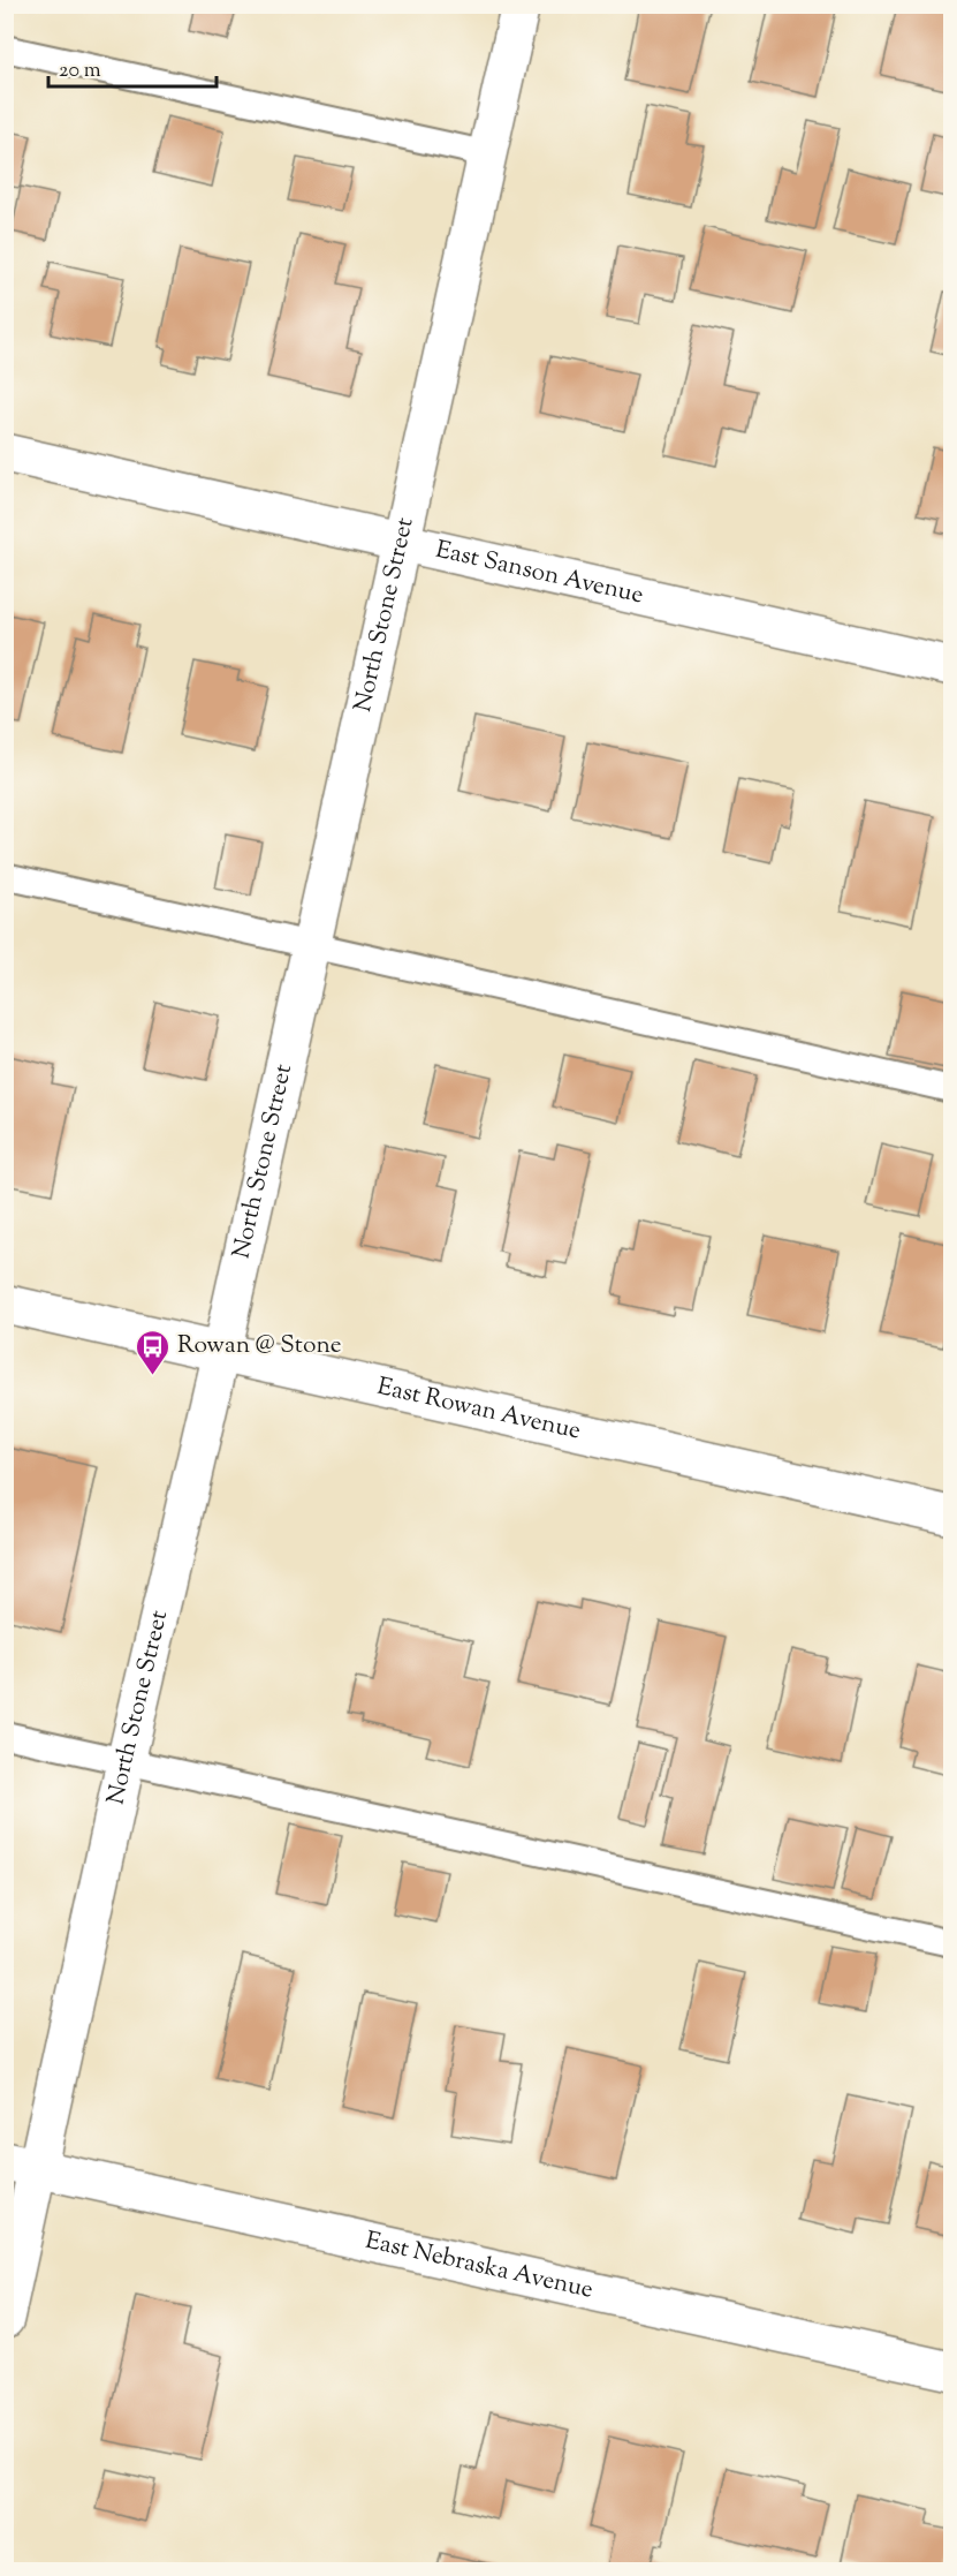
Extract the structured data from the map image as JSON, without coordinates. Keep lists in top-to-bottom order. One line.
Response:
{"streets":{"street":["East Sanson Avenue","North Stone Street","East Rowan Avenue","East Nebraska Avenue"]},"crossings":[["East Sanson Avenue","North Stone Street"],["North Stone Street","East Rowan Avenue"],["North Stone Street","East Nebraska Avenue"]],"places":{"bus stop":["Rowan @ Stone"]},"scale_bar":"20 m"}
